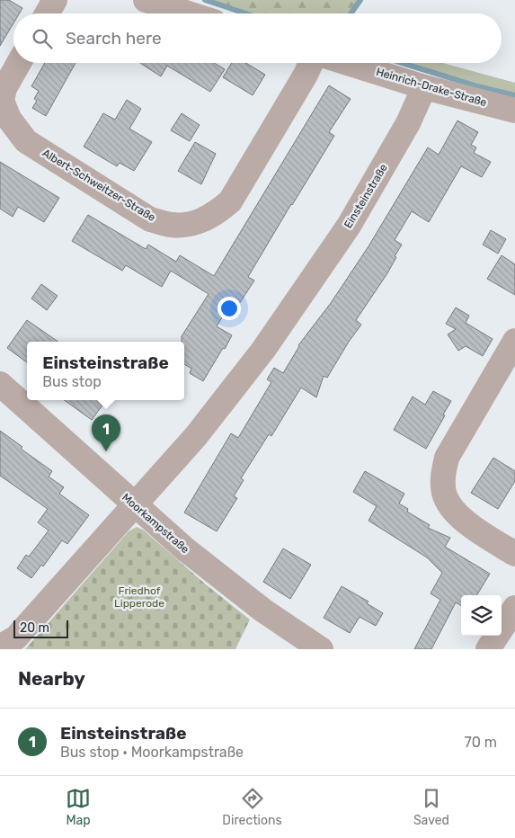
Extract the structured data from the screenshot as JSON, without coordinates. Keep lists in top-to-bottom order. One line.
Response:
{"streets":{"street":["Heinrich-Drake-Straße","Albert-Schweitzer-Straße","Einsteinstraße","Moorkampstraße"]},"crossings":[["Heinrich-Drake-Straße","Einsteinstraße"],["Einsteinstraße","Moorkampstraße"]],"parks":["Friedhof Lipperode"],"scale_bar":"20 m","page":{"search":"Search here","popup":["Einsteinstraße","Bus stop"],"pins":"1","scale":"20 m","heading":"Nearby","list":[{"mark":"1","name":"Einsteinstraße","note":"Bus stop · Moorkampstraße","value":"70 m"}],"nav":["Map","Directions","Saved"]}}
